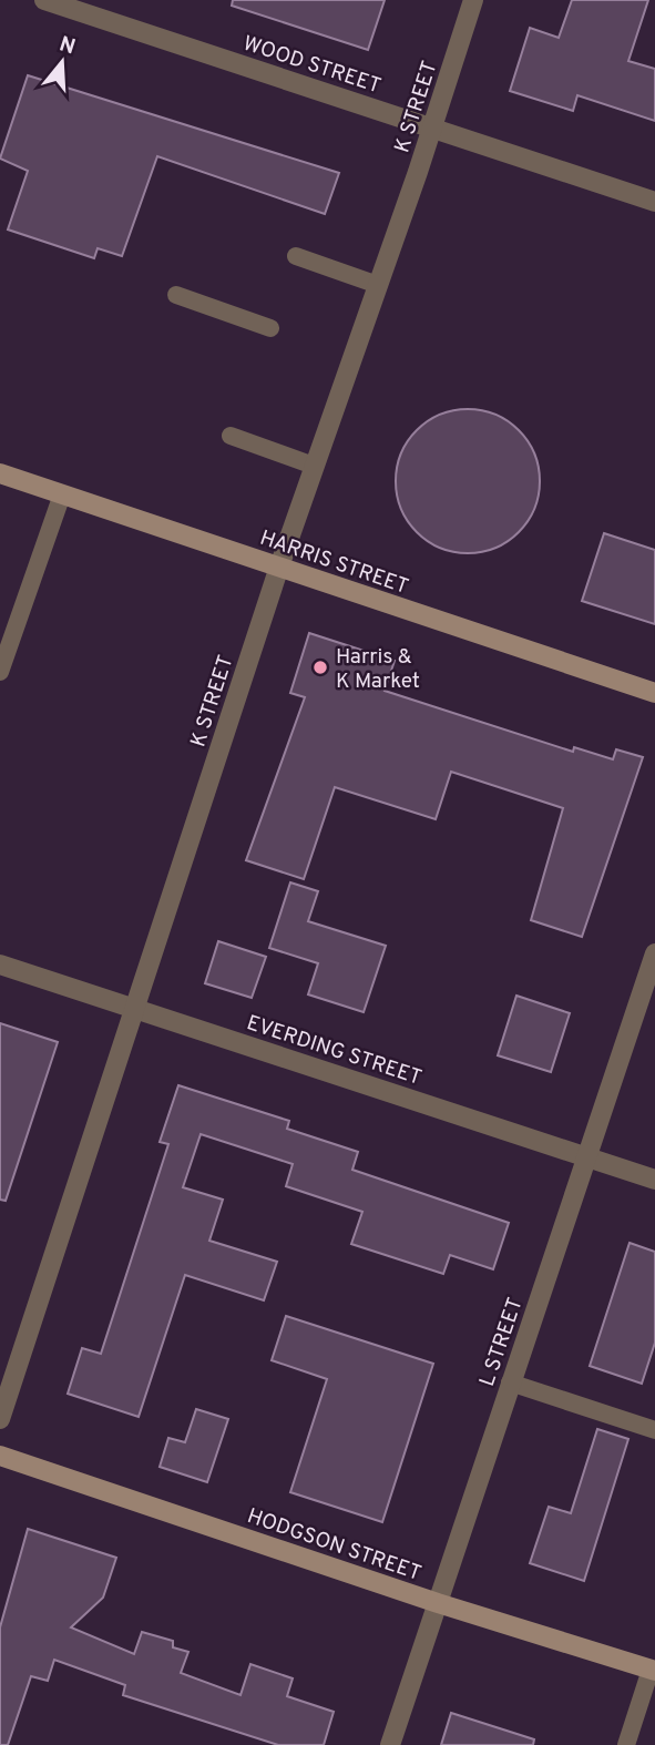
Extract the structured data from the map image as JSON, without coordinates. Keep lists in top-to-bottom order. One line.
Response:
{"streets":{"main road":["HARRIS STREET","HODGSON STREET"],"street":["WOOD STREET","K STREET","EVERDING STREET","L STREET"]},"crossings":[["WOOD STREET","K STREET"],["K STREET","HARRIS STREET"],["K STREET","EVERDING STREET"],["EVERDING STREET","L STREET"],["L STREET","HODGSON STREET"]],"places":["Harris & K Market"],"north":"top"}
